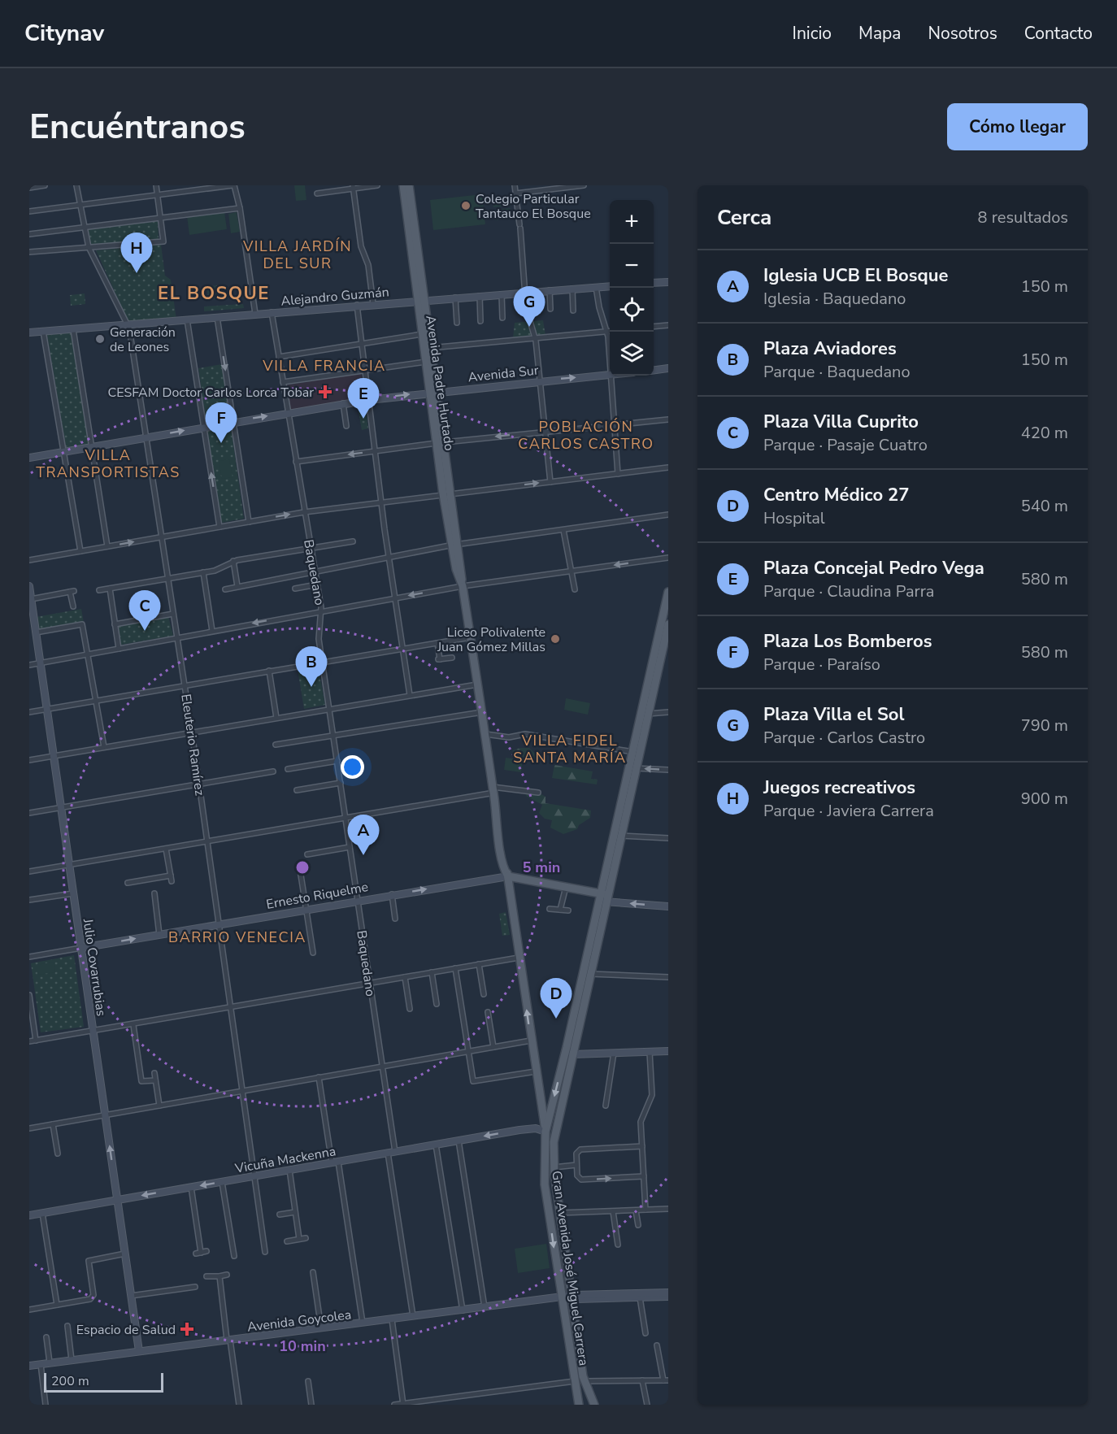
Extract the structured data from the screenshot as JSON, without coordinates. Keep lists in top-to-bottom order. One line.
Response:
{"streets":{"main road":["Avenida Padre Hurtado","Ernesto Riquelme","Gran Avenida José Miguel Carrera"],"street":["Alejandro Guzmán","Avenida Sur","Baquedano","Eleuterio Ramírez","Julio Covarrubias","Vicuña Mackenna","Avenida Goycolea"]},"crossings":[["Alejandro Guzmán","Avenida Padre Hurtado"],["Alejandro Guzmán","Baquedano"],["Alejandro Guzmán","Eleuterio Ramírez"],["Avenida Sur","Avenida Padre Hurtado"],["Avenida Sur","Baquedano"],["Avenida Sur","Eleuterio Ramírez"],["Avenida Padre Hurtado","Ernesto Riquelme"],["Avenida Padre Hurtado","Vicuña Mackenna"],["Avenida Padre Hurtado","Gran Avenida José Miguel Carrera"],["Baquedano","Ernesto Riquelme"],["Baquedano","Vicuña Mackenna"],["Eleuterio Ramírez","Ernesto Riquelme"],["Eleuterio Ramírez","Vicuña Mackenna"],["Ernesto Riquelme","Julio Covarrubias"],["Ernesto Riquelme","Gran Avenida José Miguel Carrera"],["Julio Covarrubias","Vicuña Mackenna"],["Julio Covarrubias","Avenida Goycolea"],["Vicuña Mackenna","Gran Avenida José Miguel Carrera"],["Gran Avenida José Miguel Carrera","Avenida Goycolea"]],"one_way":["Vicuña Mackenna"],"districts":["VILLA JARDÍN DEL SUR","EL BOSQUE","VILLA FRANCIA","POBLACIÓN CARLOS CASTRO","VILLA TRANSPORTISTAS","VILLA FIDEL SANTA MARÍA","BARRIO VENECIA"],"places":{"other":["Colegio Particular Tantauco El Bosque","Generación de Leones","Liceo Polivalente Juan Gómez Millas"],"health":["CESFAM Doctor Carlos Lorca Tobar","Espacio de Salud"]},"scale_bar":"200 m","page":{"header":"Citynav","nav":["Inicio","Mapa","Nosotros","Contacto"],"buttons":"Cómo llegar","title":"Encuéntranos","heading":["Cerca","8 resultados"],"map_buttons":["+","−"],"pins":["H","G","E","F","C","B","A","D"],"list":[{"mark":"A","name":"Iglesia UCB El Bosque","note":"Iglesia · Baquedano","value":"150 m"},{"mark":"B","name":"Plaza Aviadores","note":"Parque · Baquedano","value":"150 m"},{"mark":"C","name":"Plaza Villa Cuprito","note":"Parque · Pasaje Cuatro","value":"420 m"},{"mark":"D","name":"Centro Médico 27","note":"Hospital","value":"540 m"},{"mark":"E","name":"Plaza Concejal Pedro Vega","note":"Parque · Claudina Parra","value":"580 m"},{"mark":"F","name":"Plaza Los Bomberos","note":"Parque · Paraíso","value":"580 m"},{"mark":"G","name":"Plaza Villa el Sol","note":"Parque · Carlos Castro","value":"790 m"},{"mark":"H","name":"Juegos recreativos","note":"Parque · Javiera Carrera","value":"900 m"}],"scale":"200 m"},"rings":["5 min","10 min"]}
